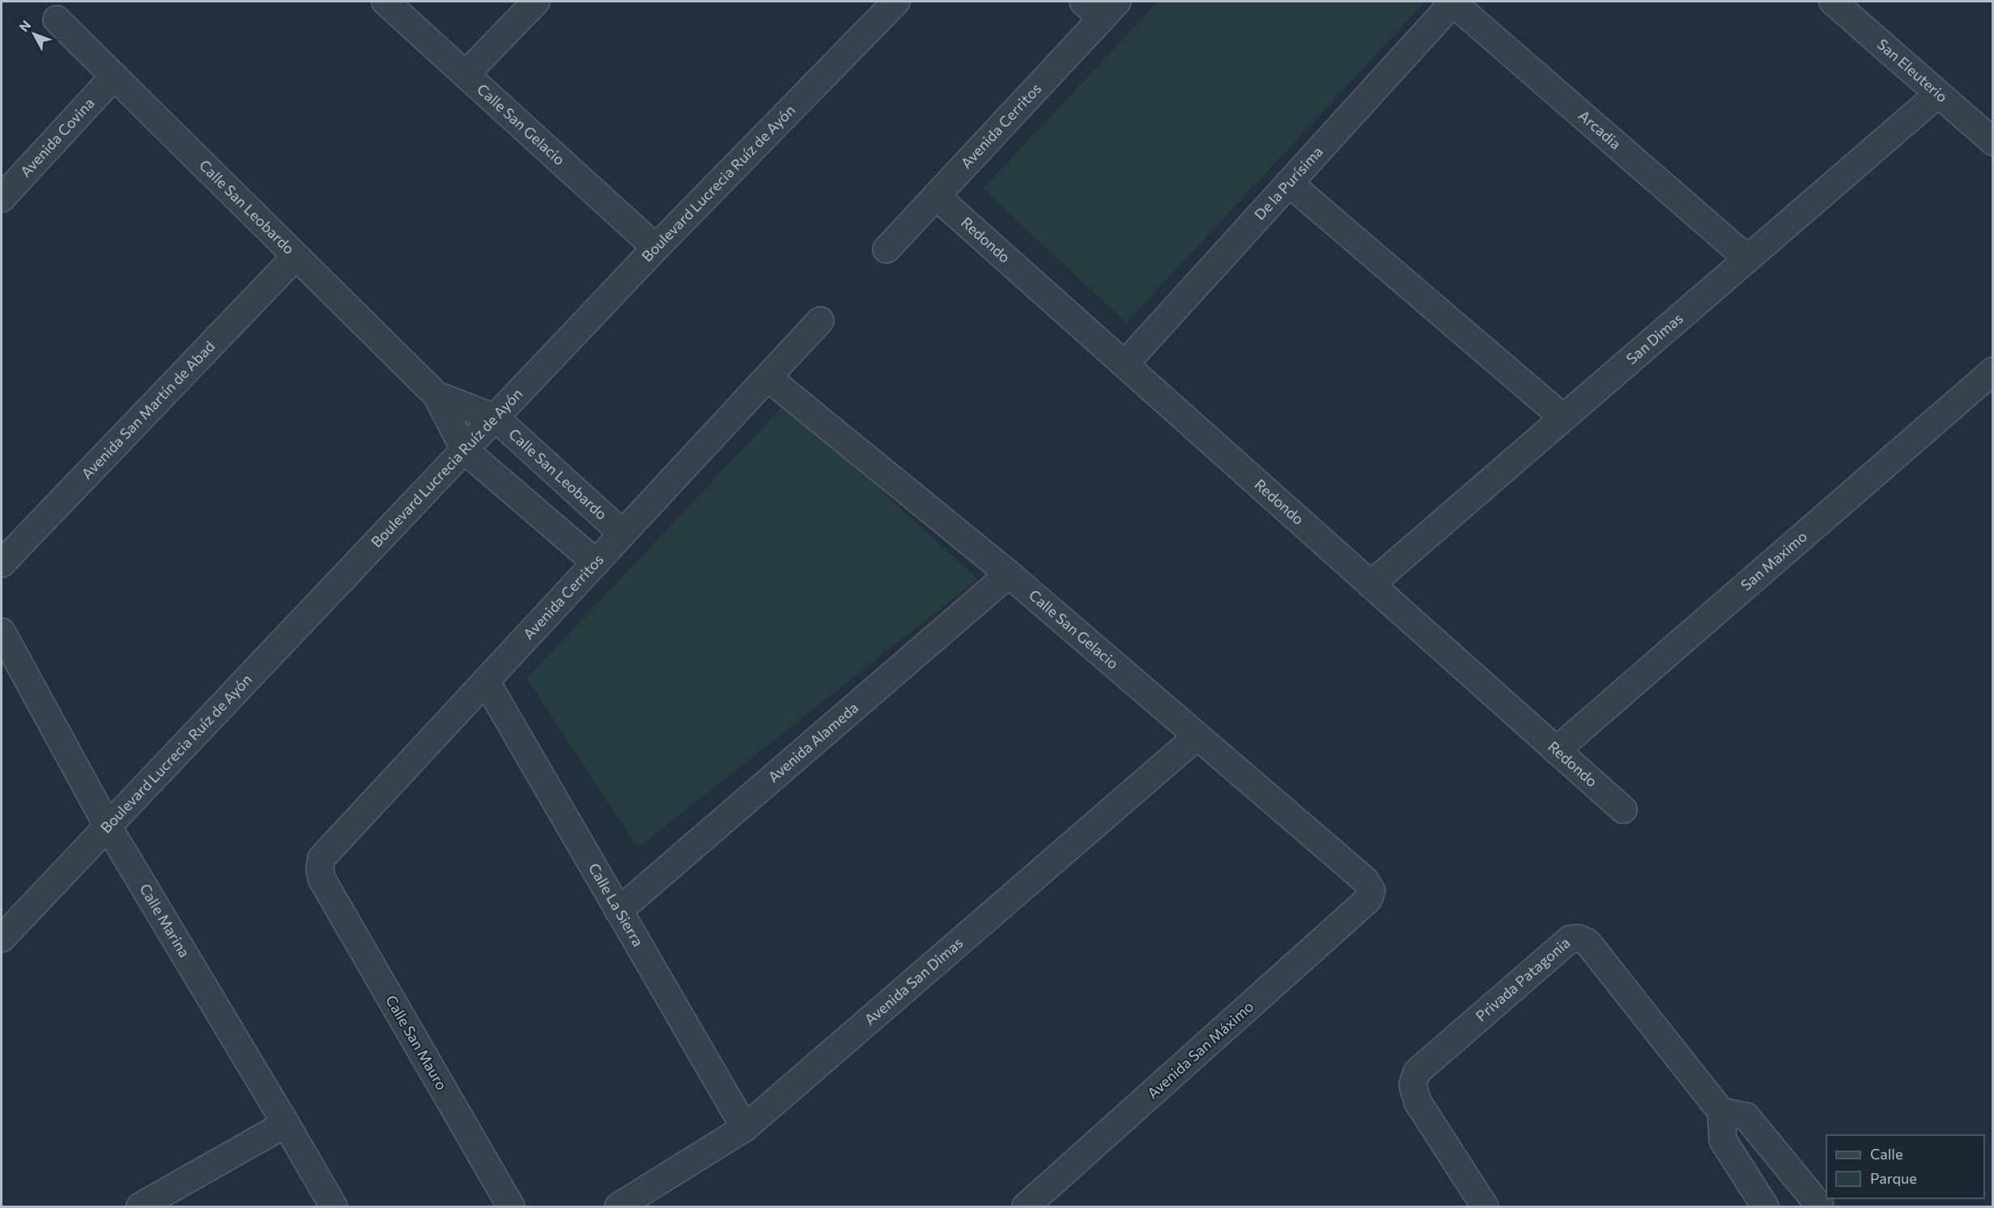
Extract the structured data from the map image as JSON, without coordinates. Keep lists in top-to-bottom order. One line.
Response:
{"streets":{"street":["San Eleuterio","Calle San Gelacio","Avenida Cerritos","Arcadia","Avenida Covina","De la Purísima","Boulevard Lucrecia Ruíz de Ayón","Calle San Leobardo","Redondo","San Dimas","Avenida San Martín de Abad","San Maximo","Avenida Alameda","Calle La Sierra","Calle Marina","Avenida San Dimas","Privada Patagonia","Calle San Mauro","Avenida San Máximo"]},"crossings":[["San Eleuterio","San Dimas"],["Calle San Gelacio","Avenida Cerritos"],["Calle San Gelacio","Boulevard Lucrecia Ruíz de Ayón"],["Calle San Gelacio","Avenida Alameda"],["Calle San Gelacio","Avenida San Dimas"],["Calle San Gelacio","Avenida San Máximo"],["Avenida Cerritos","Calle San Leobardo"],["Avenida Cerritos","Redondo"],["Avenida Cerritos","Calle La Sierra"],["Avenida Cerritos","Calle San Mauro"],["Arcadia","De la Purísima"],["Arcadia","San Dimas"],["Avenida Covina","Calle San Leobardo"],["De la Purísima","Redondo"],["Boulevard Lucrecia Ruíz de Ayón","Calle San Leobardo"],["Boulevard Lucrecia Ruíz de Ayón","Calle Marina"],["Calle San Leobardo","Avenida San Martín de Abad"],["Redondo","San Dimas"],["Redondo","San Maximo"],["Avenida Alameda","Calle La Sierra"],["Calle La Sierra","Avenida San Dimas"]],"legend":["Calle","Parque"],"north":"top left"}
